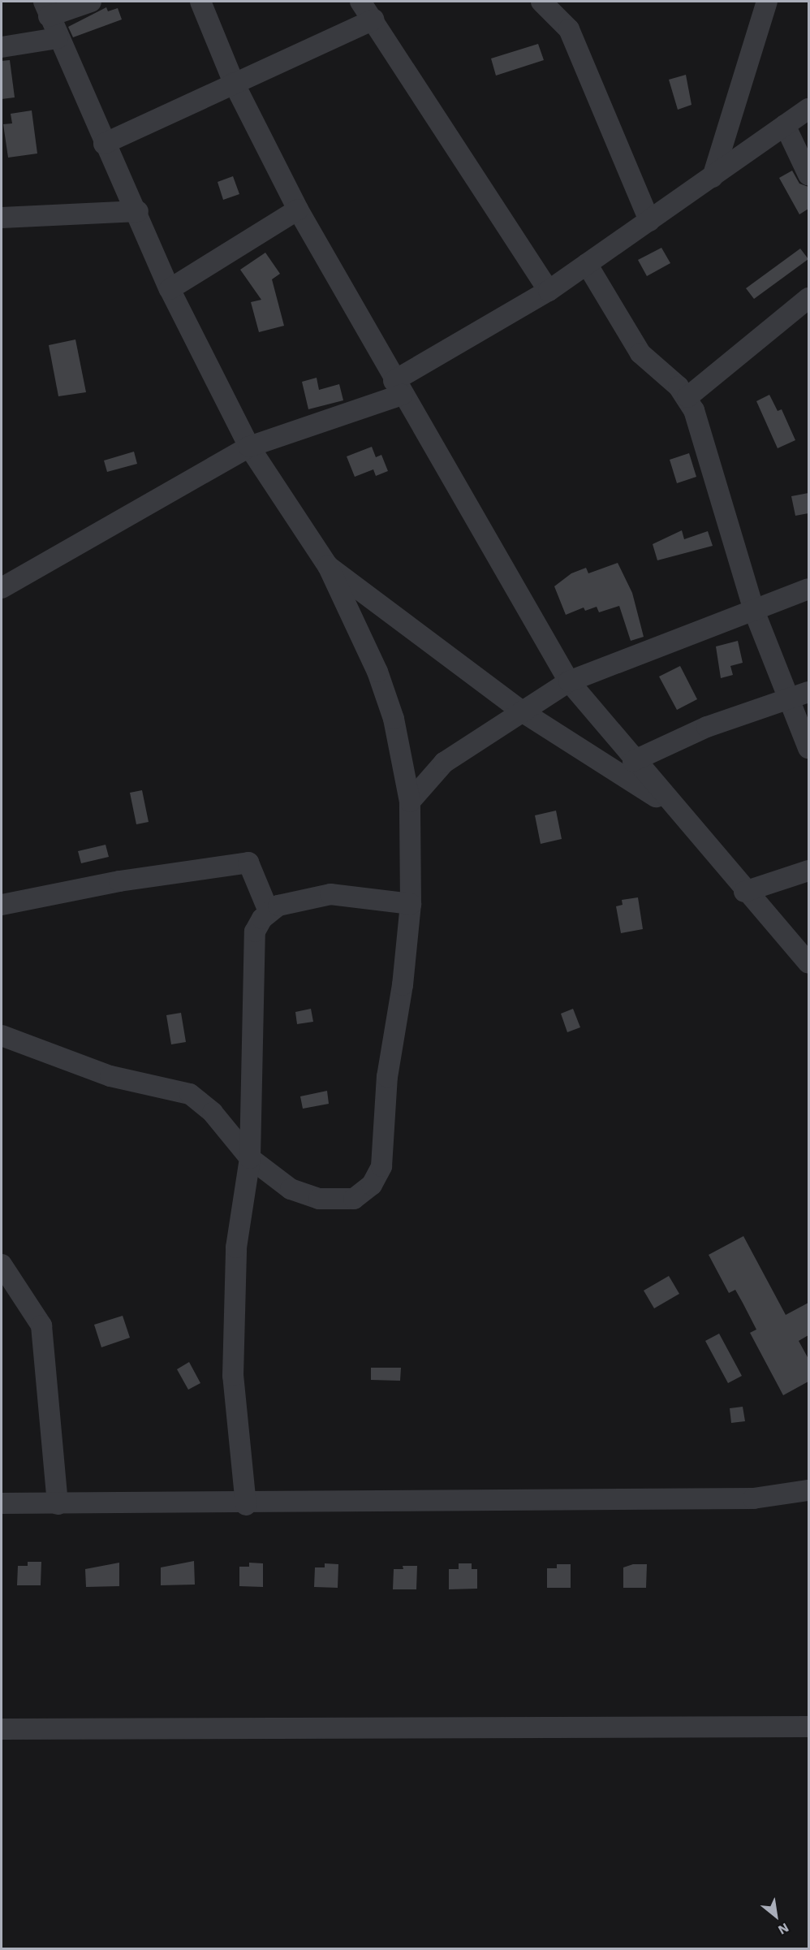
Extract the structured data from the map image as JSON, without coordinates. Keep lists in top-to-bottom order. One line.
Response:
{"north":"bottom right"}
